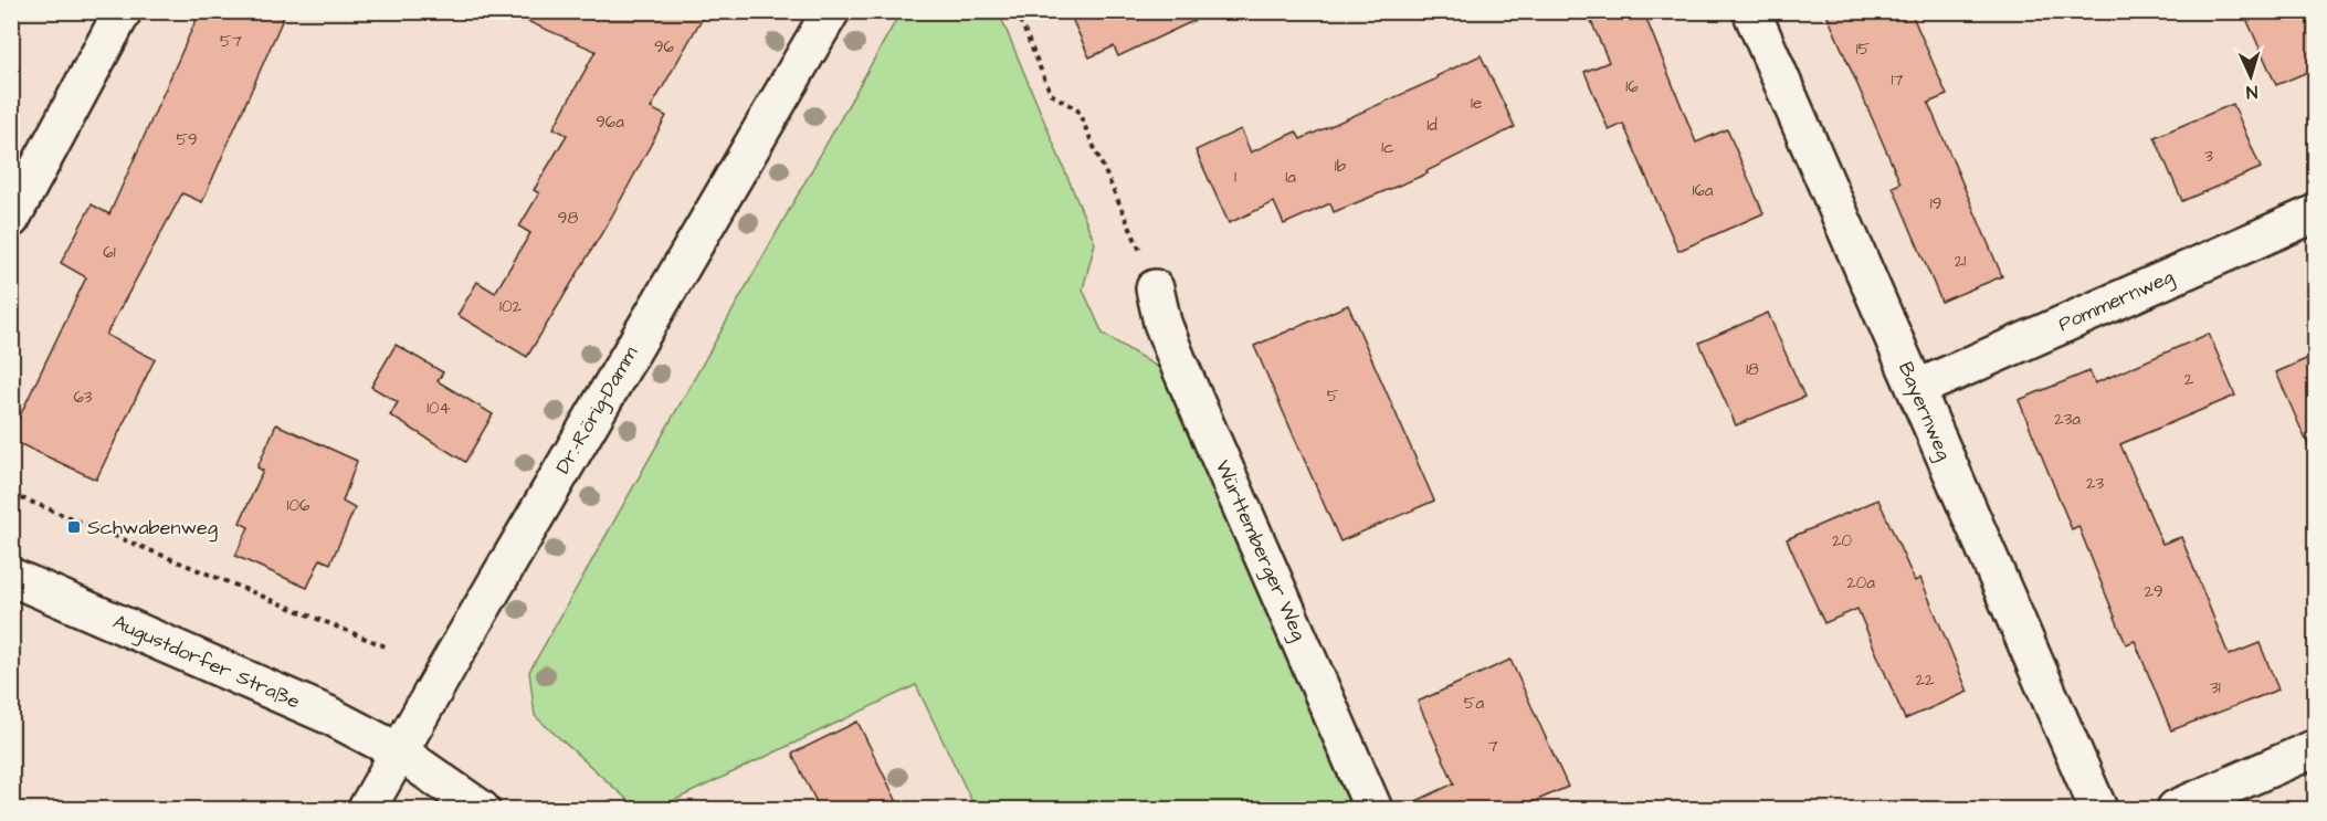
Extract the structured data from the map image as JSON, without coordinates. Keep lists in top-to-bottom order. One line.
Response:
{"streets":{"street":["Pommernweg","Dr.-Rörig-Damm","Bayernweg","Württemberger Weg","Augustdorfer Straße"]},"crossings":[["Pommernweg","Bayernweg"],["Dr.-Rörig-Damm","Augustdorfer Straße"]],"places":{"transit":["Schwabenweg"]},"house_numbers":["57","96","15","17","16","1e","96a","1d","59","1c","3","1b","1","1a","16a","19","98","61","21","102","18","2","5","63","104","23a","23","106","20","20a","29","22","31","5a","7"],"north":"bottom"}
